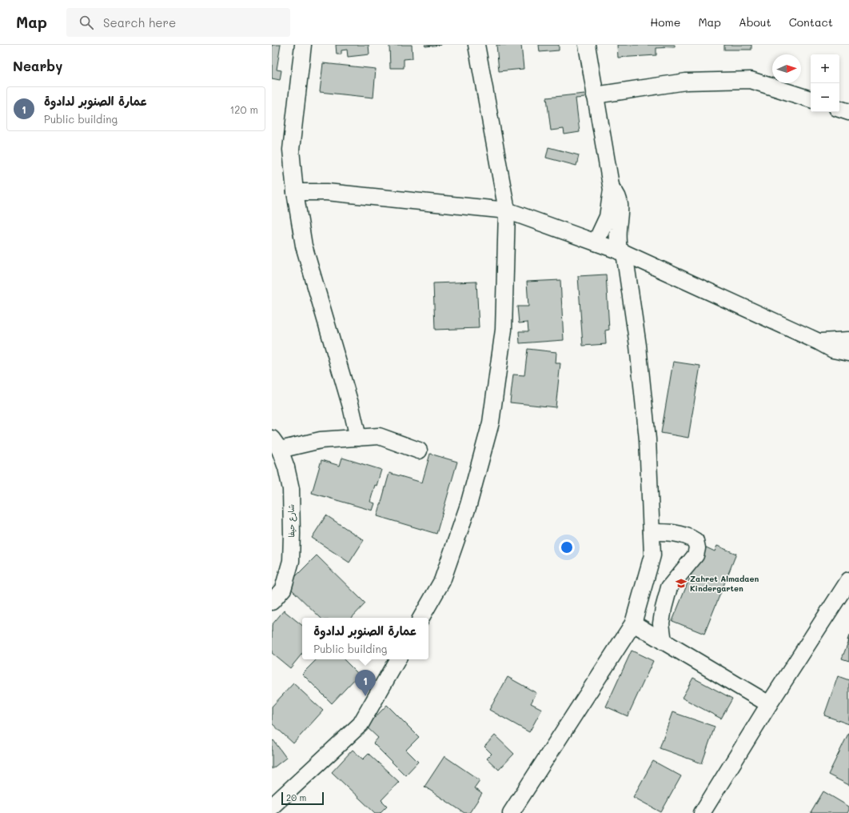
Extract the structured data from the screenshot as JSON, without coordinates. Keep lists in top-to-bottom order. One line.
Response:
{"streets":{"street":["شارع حيفا"]},"places":{"school or university":["Zahret Almadaen Kindergarten"]},"scale_bar":"20 m","north":"right","page":{"header":"Map","search":"Search here","nav":["Home","Map","About","Contact"],"heading":"Nearby","map_buttons":["+","−"],"list":[{"mark":"1","name":"عمارة الصنوبر لدادوة","note":"Public building","value":"120 m"}],"popup":["عمارة الصنوبر لدادوة","Public building"],"pins":"1","scale":"20 m"}}
